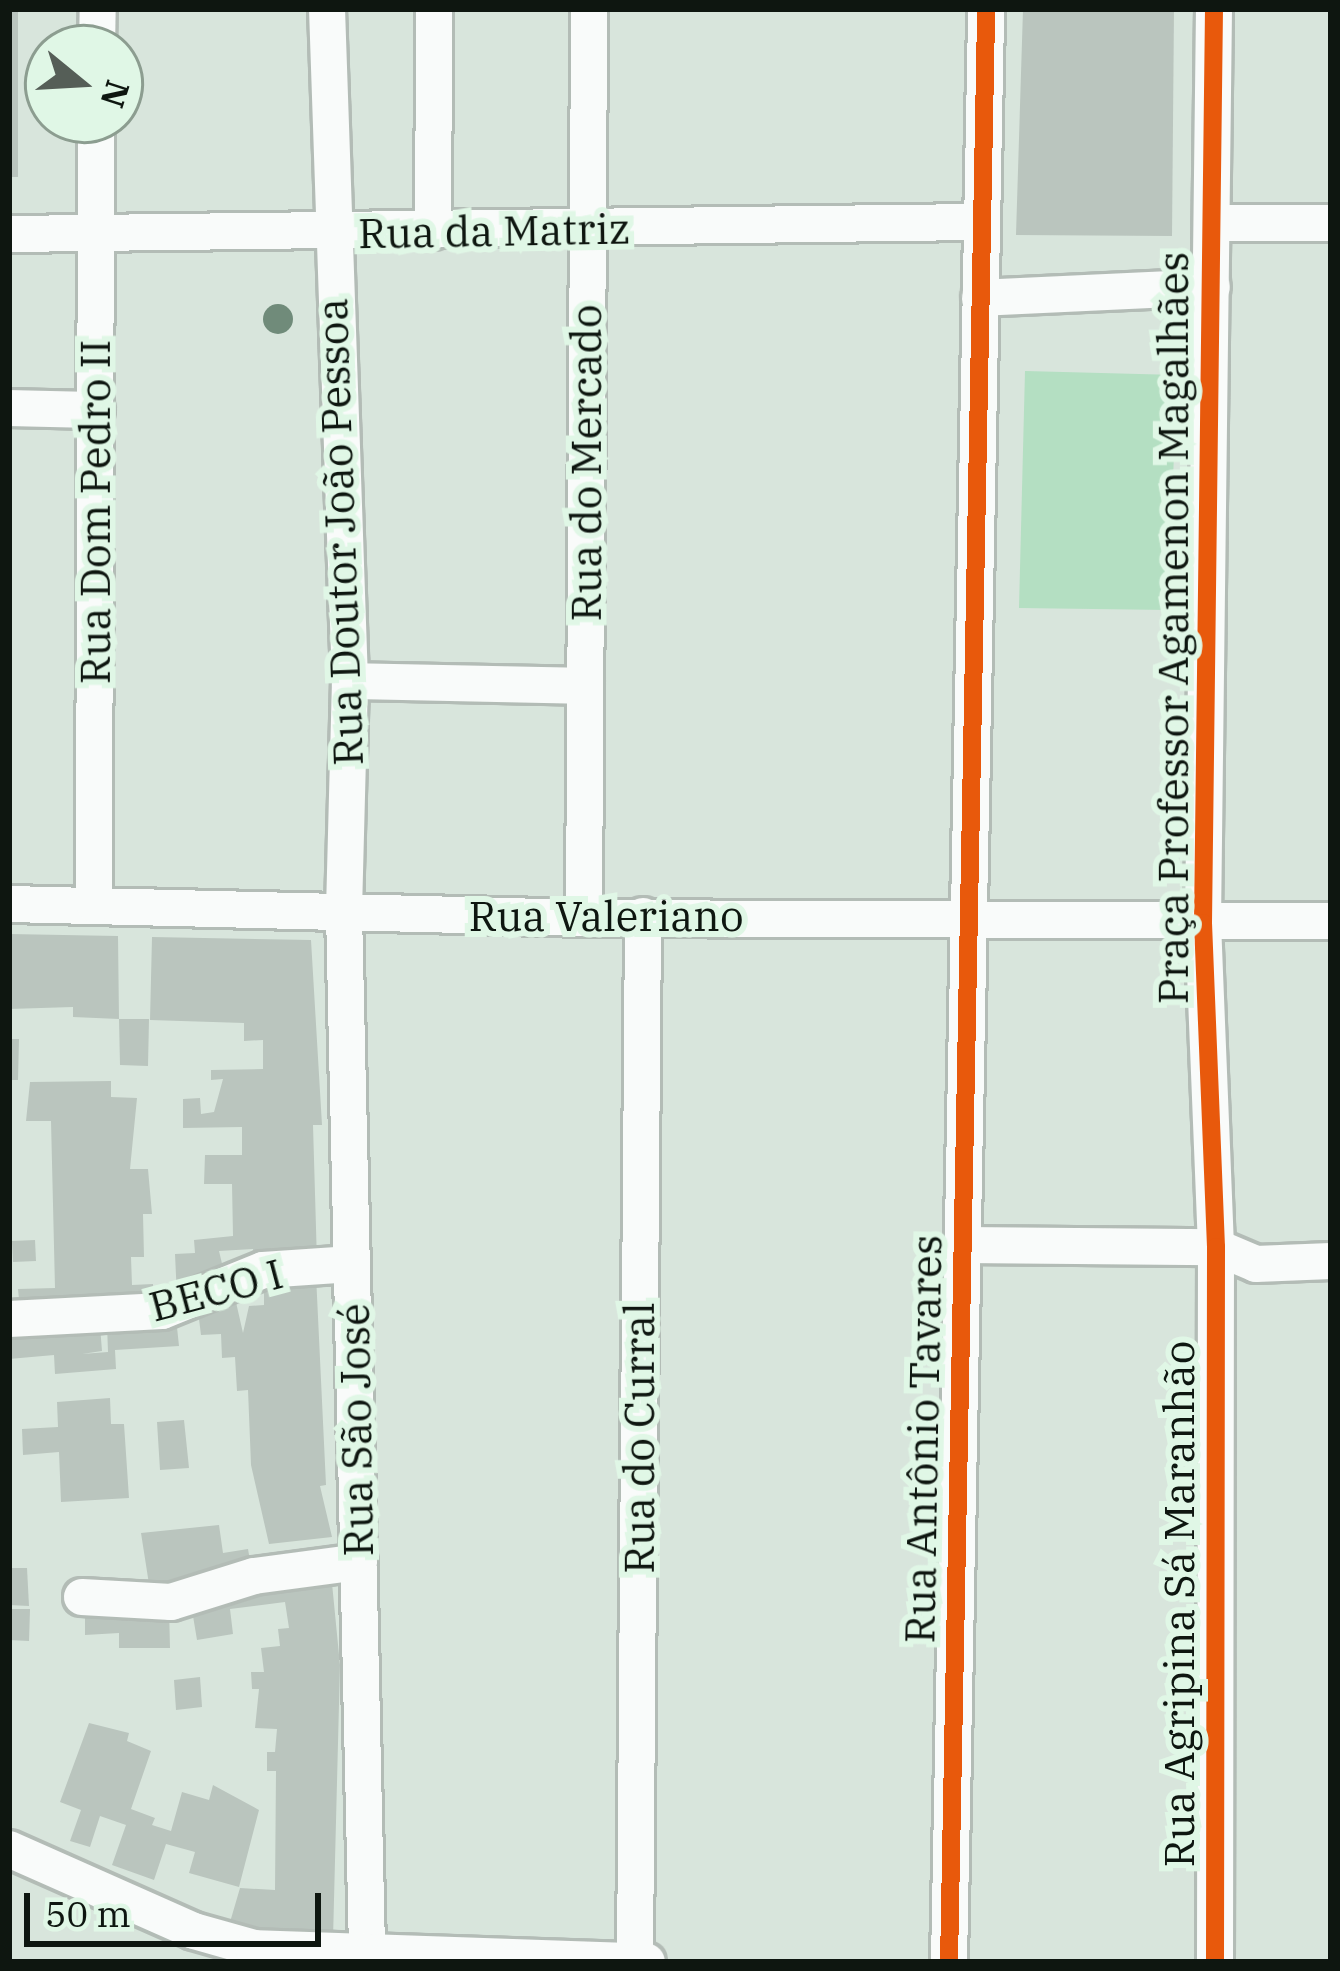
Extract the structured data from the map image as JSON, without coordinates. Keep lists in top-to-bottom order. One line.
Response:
{"streets":{"street":["Rua da Matriz","Rua do Mercado","Rua Dom Pedro II","Rua Doutor João Pessoa","Praça Professor Agamenon Magalhães","Rua Valeriano","BECO I","Rua São José","Rua do Curral","Rua Antônio Tavares","Rua Agripina Sá Maranhão"]},"crossings":[["Rua da Matriz","Rua do Mercado"],["Rua da Matriz","Rua Dom Pedro II"],["Rua da Matriz","Rua Doutor João Pessoa"],["Rua do Mercado","Rua Valeriano"],["Rua Dom Pedro II","Rua Valeriano"],["Rua Doutor João Pessoa","Rua Valeriano"],["Rua Doutor João Pessoa","Rua São José"],["Praça Professor Agamenon Magalhães","Rua Valeriano"],["Praça Professor Agamenon Magalhães","Rua Agripina Sá Maranhão"],["Rua Valeriano","Rua São José"],["Rua Valeriano","Rua do Curral"],["Rua Valeriano","Rua Antônio Tavares"],["BECO I","Rua São José"]],"scale_bar":"50 m","north":"right"}
